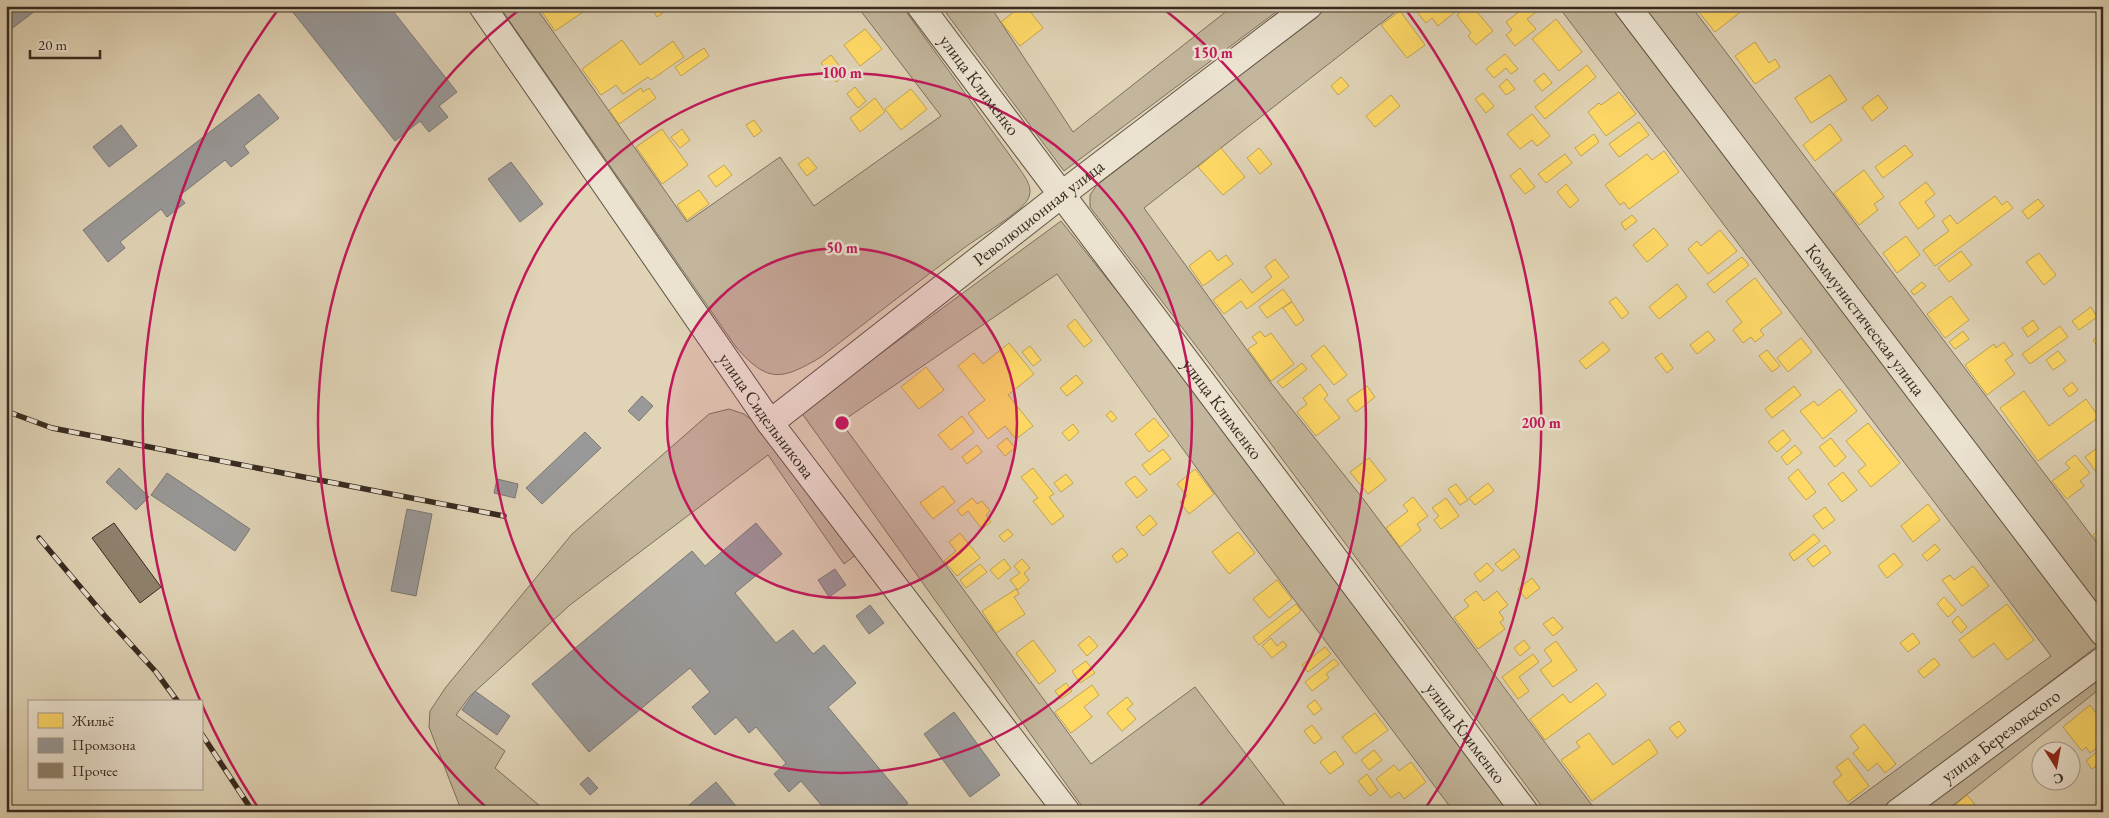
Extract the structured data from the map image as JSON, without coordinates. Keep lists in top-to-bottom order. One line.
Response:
{"streets":{"street":["улица Клименко","Революционная улица","Коммунистическая улица","улица Сидельникова","улица Березовского"]},"crossings":[["улица Клименко","Революционная улица"],["Революционная улица","улица Сидельникова"]],"legend":["Жильё","Промзона","Прочее"],"scale_bar":"20 m","north":"bottom","rings":["150 m","100 m","50 m","200 m"]}
